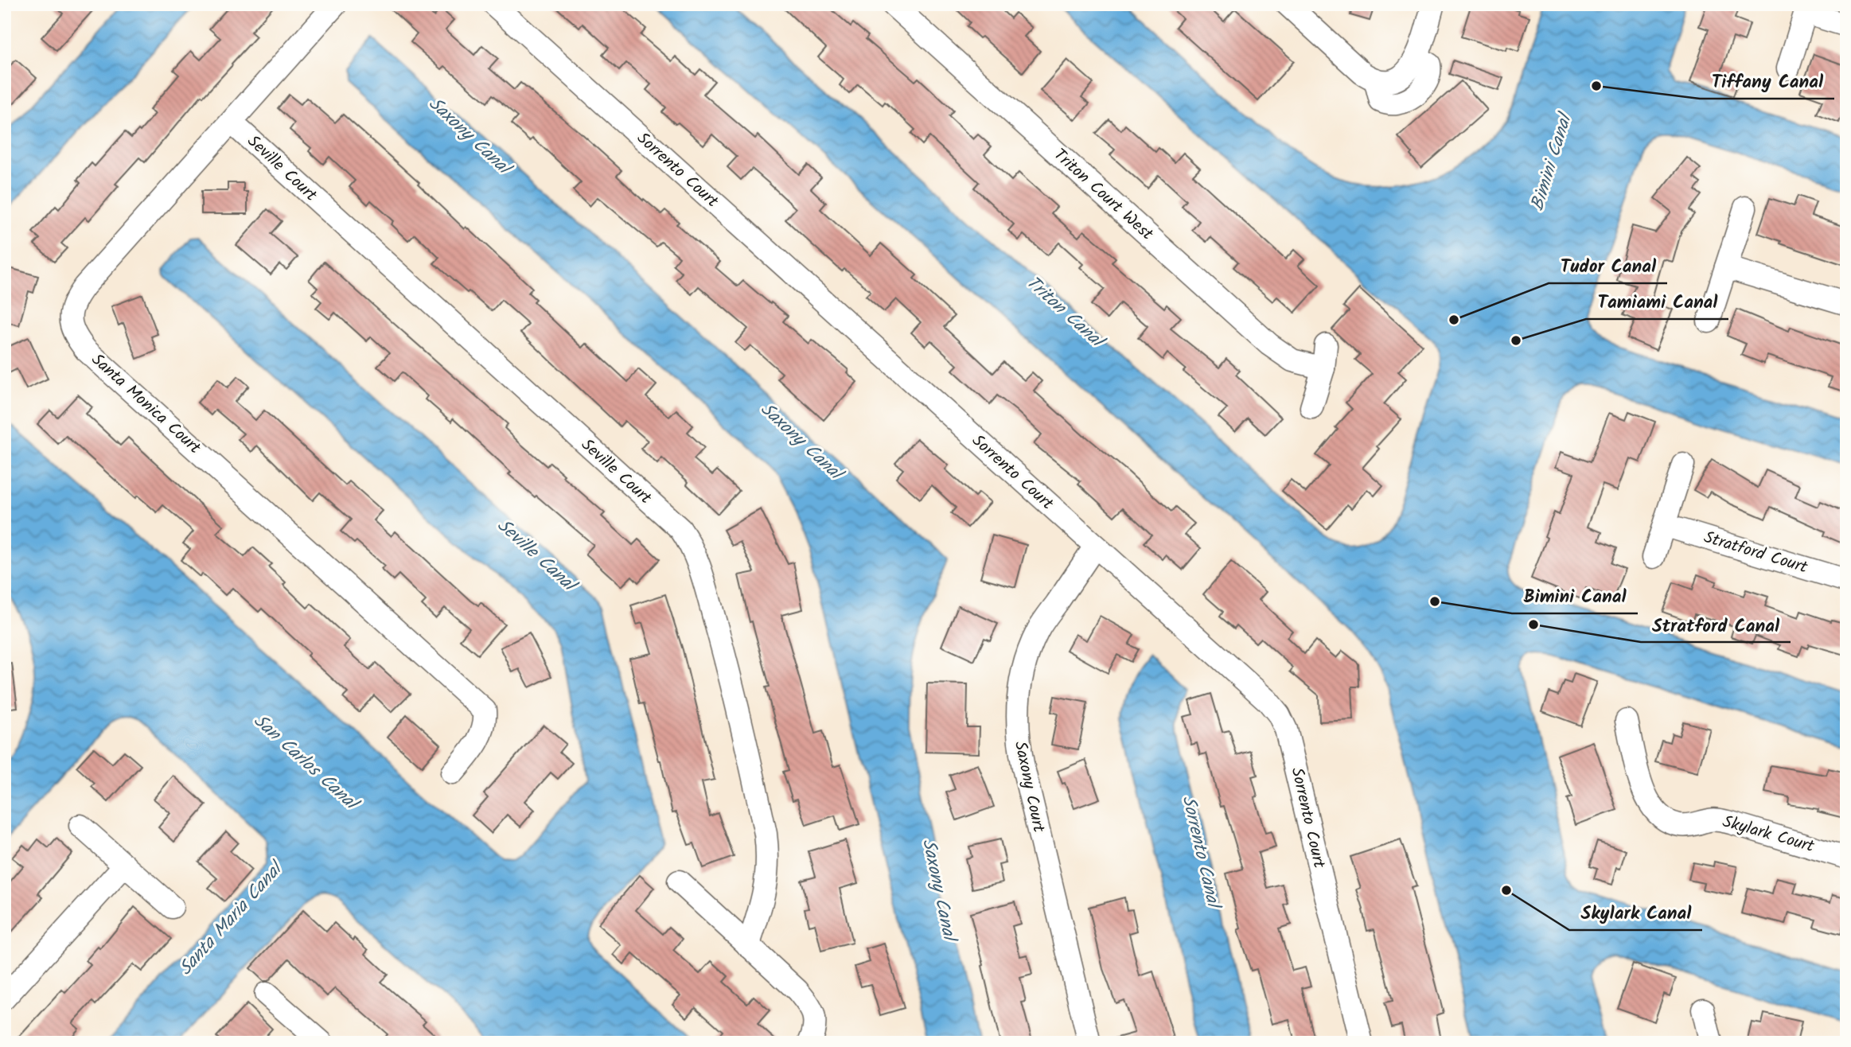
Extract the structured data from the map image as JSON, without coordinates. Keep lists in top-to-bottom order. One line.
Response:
{"streets":{"street":["Seville Court","Sorrento Court","Triton Court West","Santa Monica Court","Stratford Court","Saxony Court","Skylark Court"]},"crossings":[["Seville Court","Santa Monica Court"],["Sorrento Court","Saxony Court"]],"water":["Saxony Canal","Bimini Canal","Triton Canal","Seville Canal","San Carlos Canal","Sorrento Canal","Santa Maria Canal"],"places":["Tiffany Canal","Tudor Canal","Tamiami Canal","Bimini Canal","Stratford Canal","Skylark Canal"]}
